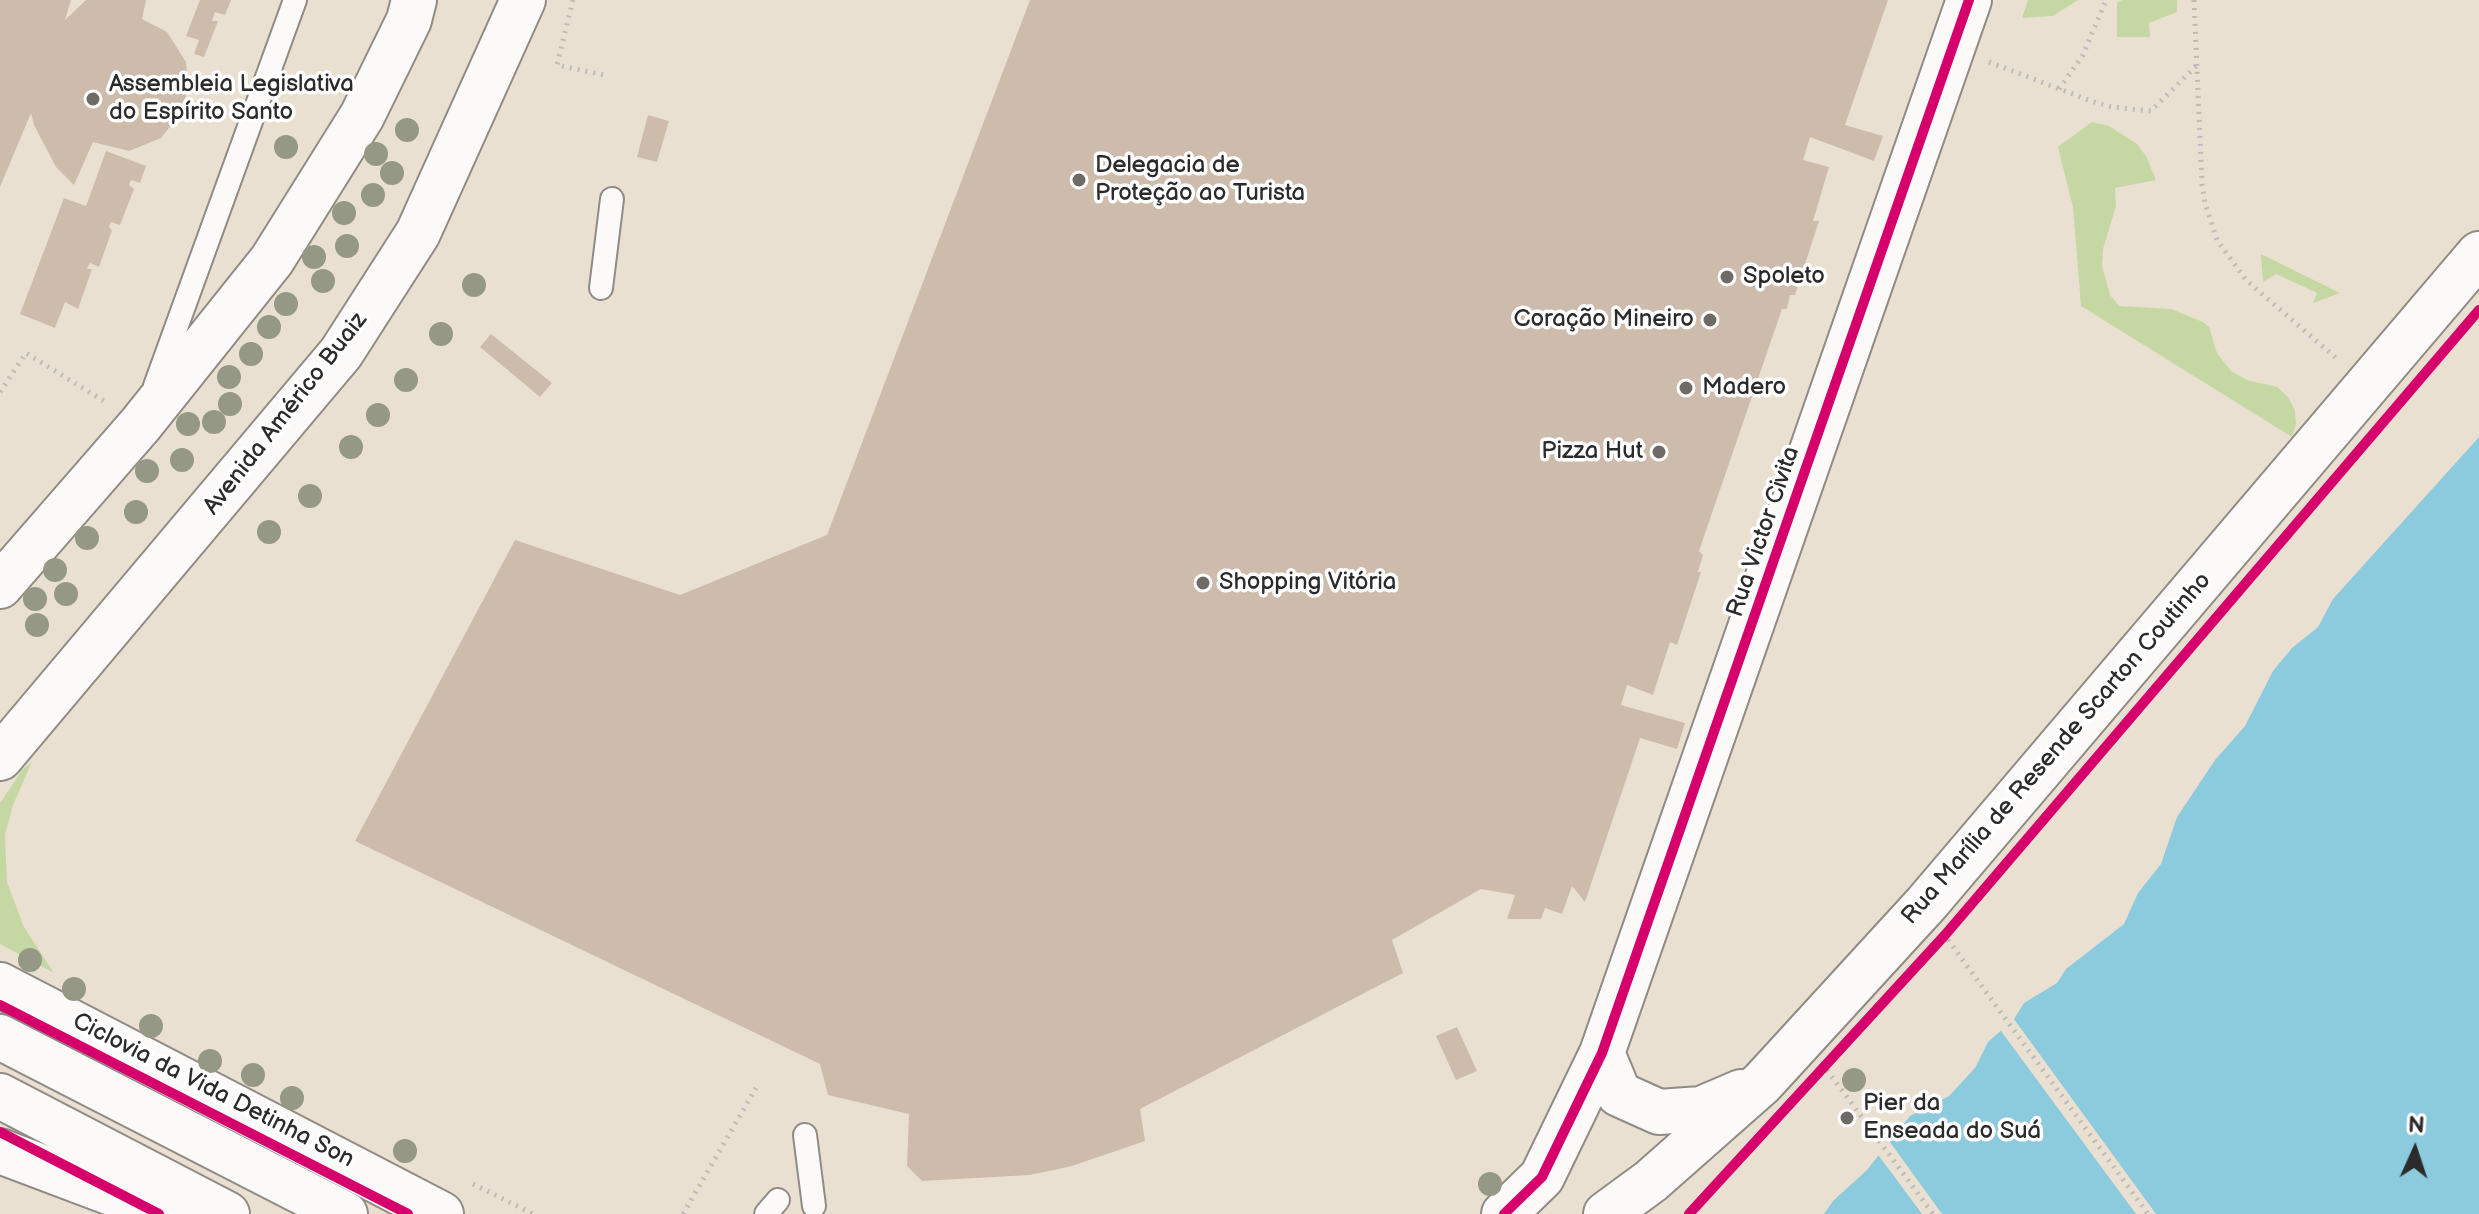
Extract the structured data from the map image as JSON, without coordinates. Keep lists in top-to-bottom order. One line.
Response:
{"streets":{"street":["Avenida Américo Buaiz","Rua Victor Civita","Rua Marília de Resende Scarton Coutinho"],"cycle path":["Ciclovia da Vida Detinha Son"]},"places":["Assembleia Legislativa do Espírito Santo","Delegacia de Proteção ao Turista","Spoleto","Coração Mineiro","Madero","Pizza Hut","Shopping Vitória","Pier da Enseada do Suá"],"north":"top"}
